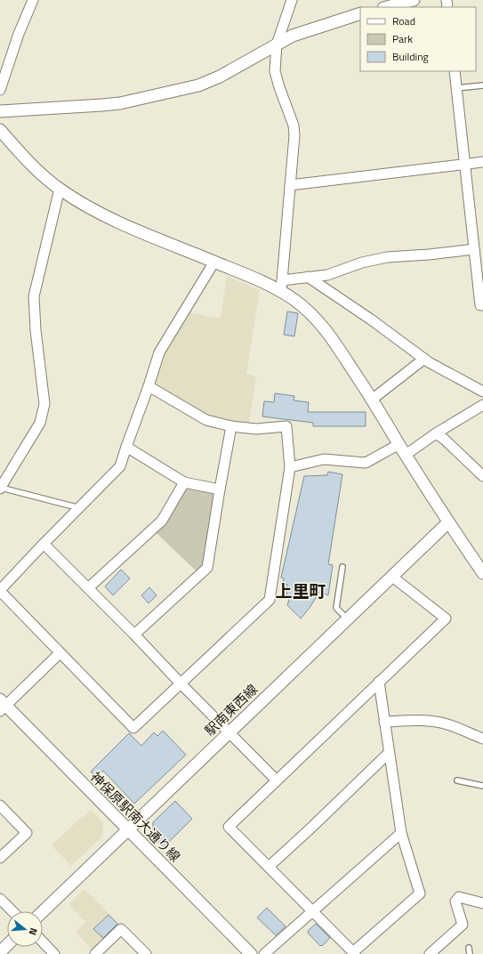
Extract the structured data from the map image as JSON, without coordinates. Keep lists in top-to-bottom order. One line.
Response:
{"streets":{"street":["駅南東西線","神保原駅南大通り線"]},"crossings":[["駅南東西線","神保原駅南大通り線"]],"districts":["上里町"],"legend":["Road","Park","Building"],"north":"right"}
